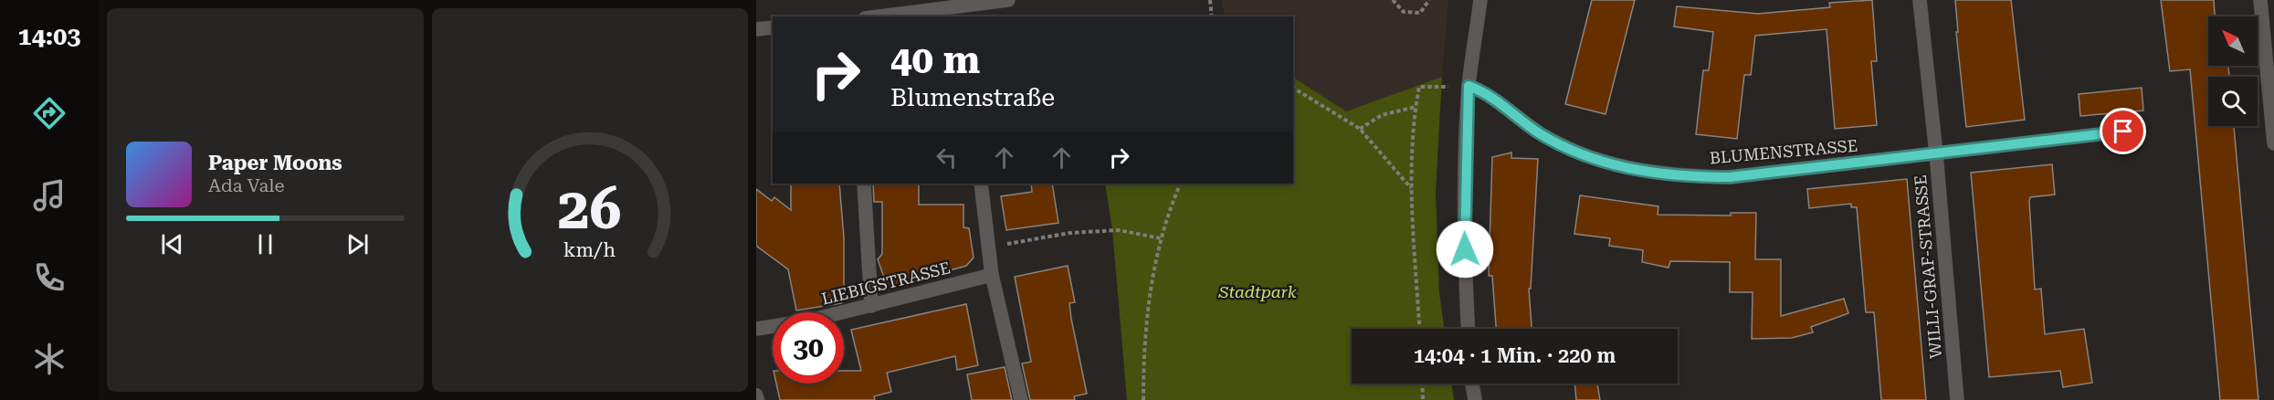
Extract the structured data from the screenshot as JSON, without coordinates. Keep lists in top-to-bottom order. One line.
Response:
{"streets":{"street":["BLUMENSTRASSE","WILLI-GRAF-STRASSE","LIEBIGSTRASSE"]},"crossings":[["BLUMENSTRASSE","WILLI-GRAF-STRASSE"]],"parks":["Stadtpark"],"north":"top left","page":{"tabs":"14:03","turn":["40 m","Blumenstraße"],"song":["Paper Moons","Ada Vale"],"limit":"30","trip":"14:04 · 1 Min. · 220 m","gauge":["26","km/h"]}}
